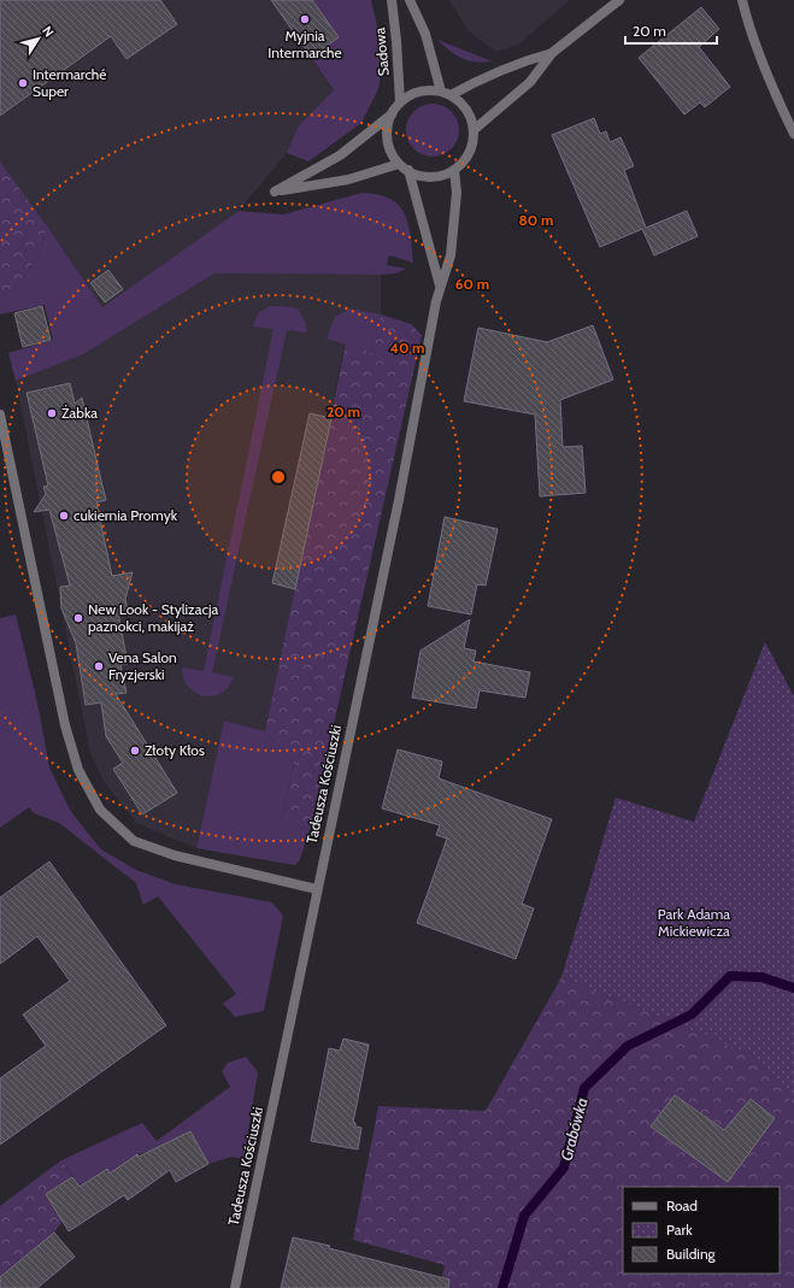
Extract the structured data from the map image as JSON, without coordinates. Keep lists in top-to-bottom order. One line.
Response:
{"streets":{"street":["Sadowa","Tadeusza Kościuszki"]},"crossings":[["Sadowa","Tadeusza Kościuszki"]],"water":["Grabówka"],"parks":["Park Adama Mickiewicza"],"places":["Myjnia Intermarche","Intermarché Super","Żabka","cukiernia Promyk","New Look - Stylizacja paznokci, makijaż","Vena Salon Fryzjerski","Złoty Kłos"],"legend":["Road","Park","Building"],"scale_bar":"20 m","north":"top right","rings":["80 m","60 m","40 m","20 m"]}
